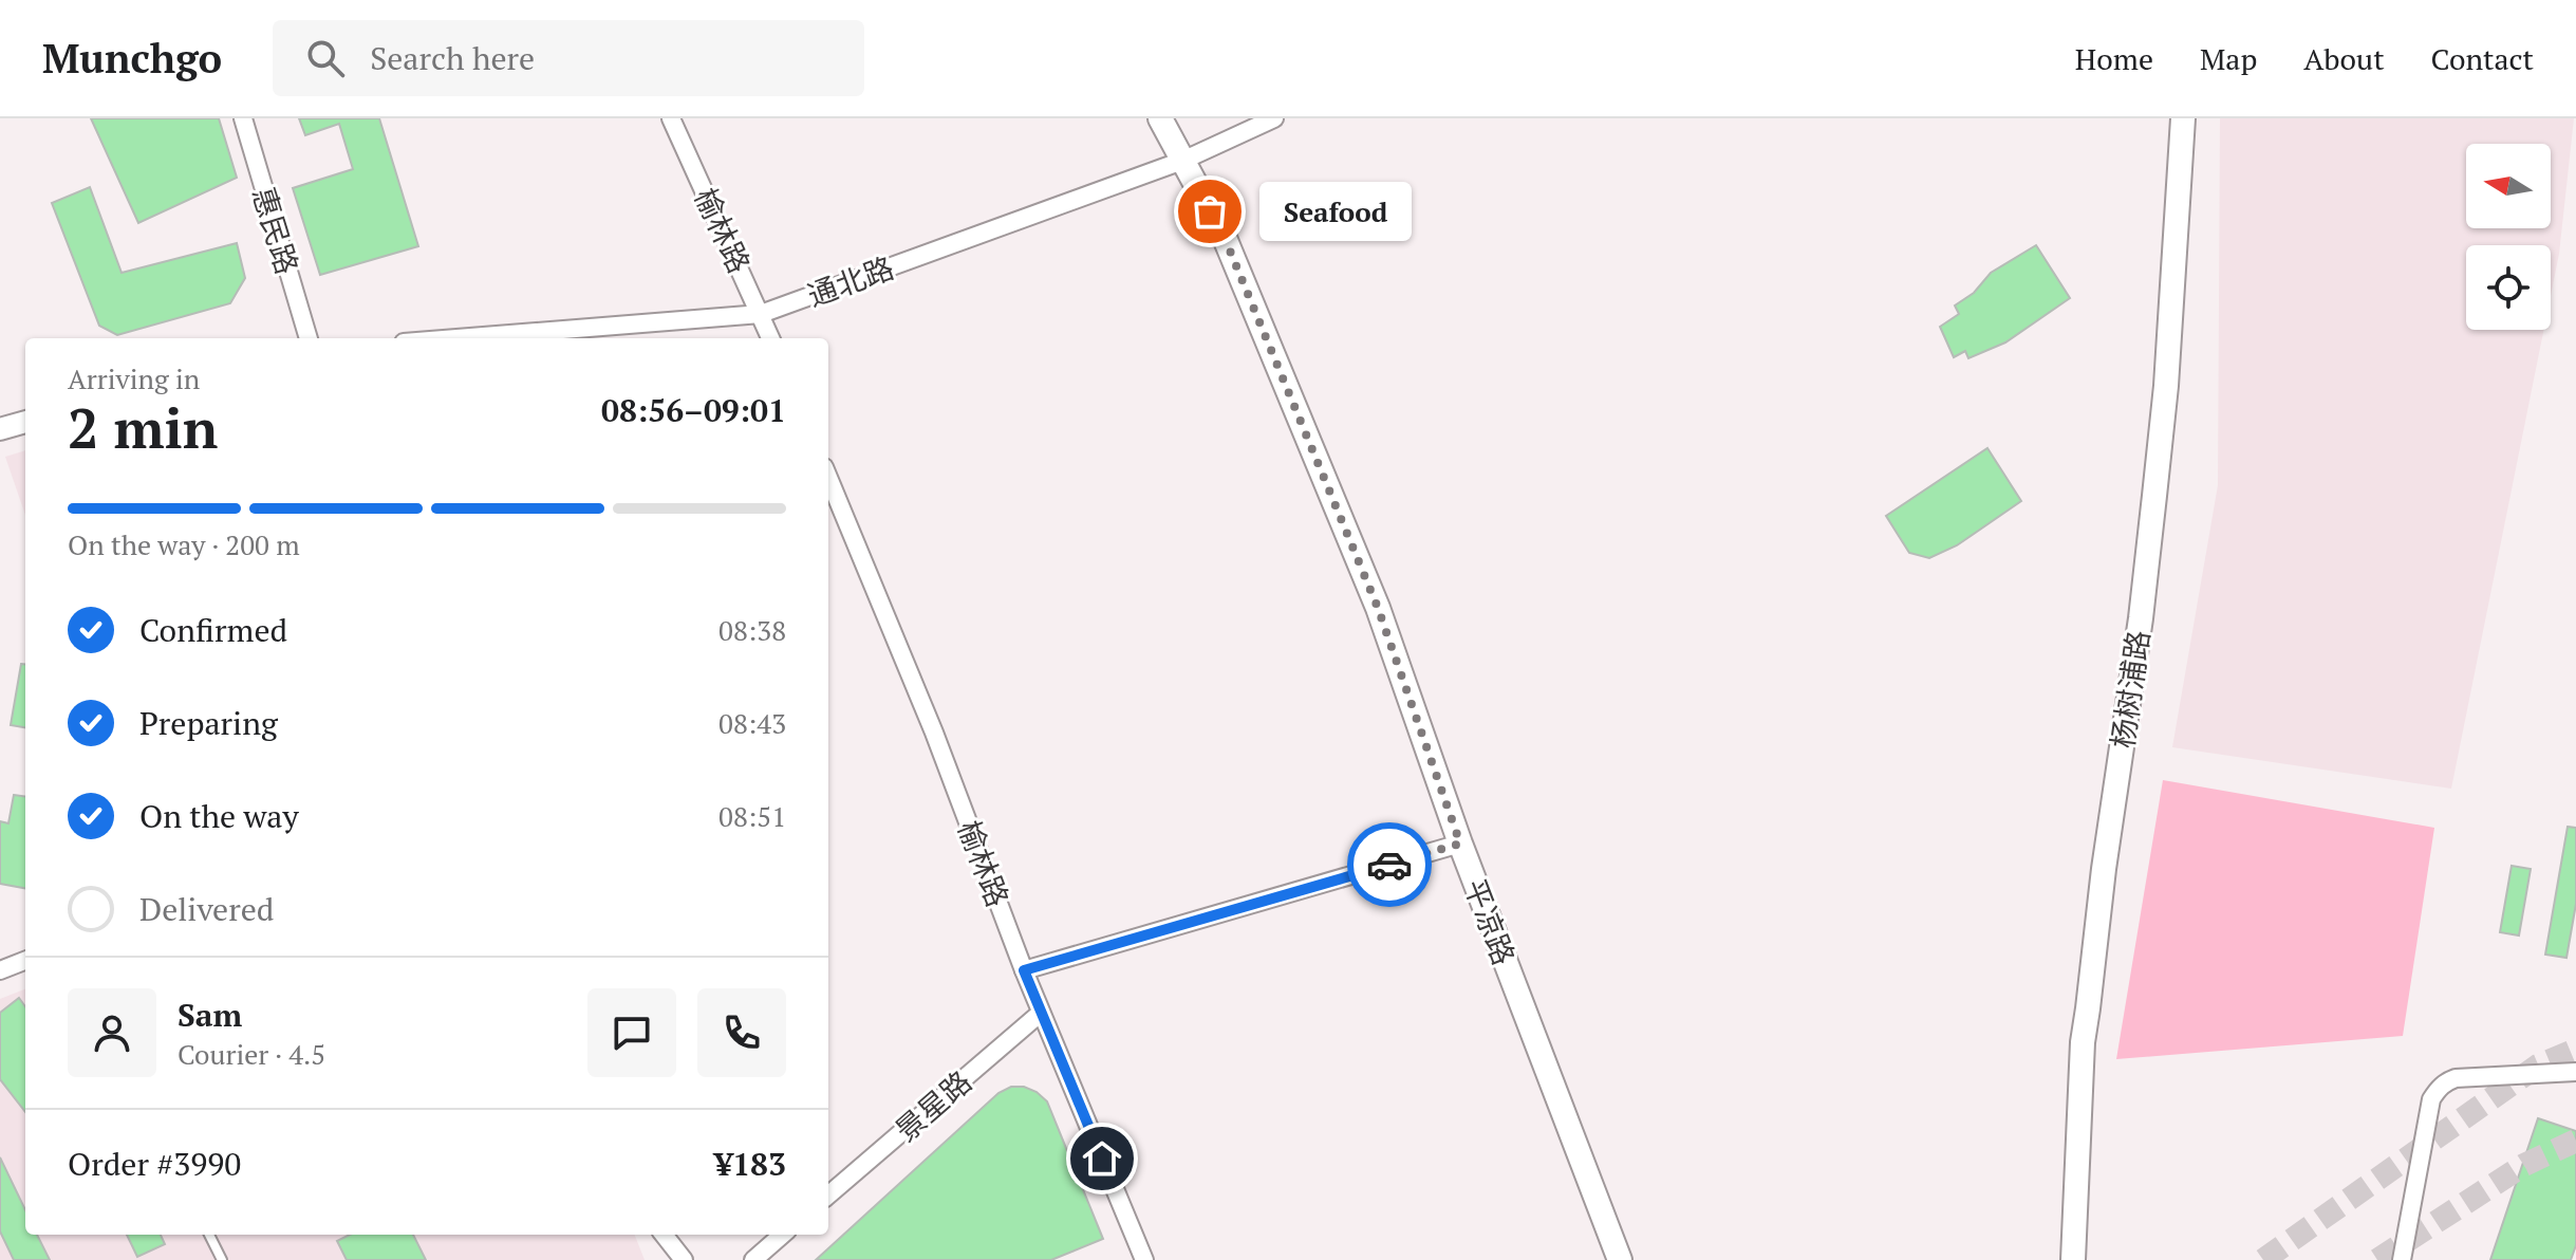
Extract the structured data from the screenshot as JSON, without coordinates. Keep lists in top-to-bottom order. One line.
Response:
{"streets":{"main road":["杨树浦路","平凉路"],"street":["惠民路","榆林路","通北路","景星路"]},"crossings":[["榆林路","通北路"],["榆林路","景星路"],["通北路","平凉路"]],"places":["Seafood"],"north":"left","page":{"header":"Munchgo","search":"Search here","nav":["Home","Map","About","Contact"],"bubble":"Seafood","heading":["2 min","Arriving in","08:56–09:01"],"panel":["Sam","Courier · 4.5","Order #3990","¥183"],"bar":"On the way · 200 m","list":[["Confirmed","08:38"],["Preparing","08:43"],["On the way","08:51"],"Delivered"]}}
